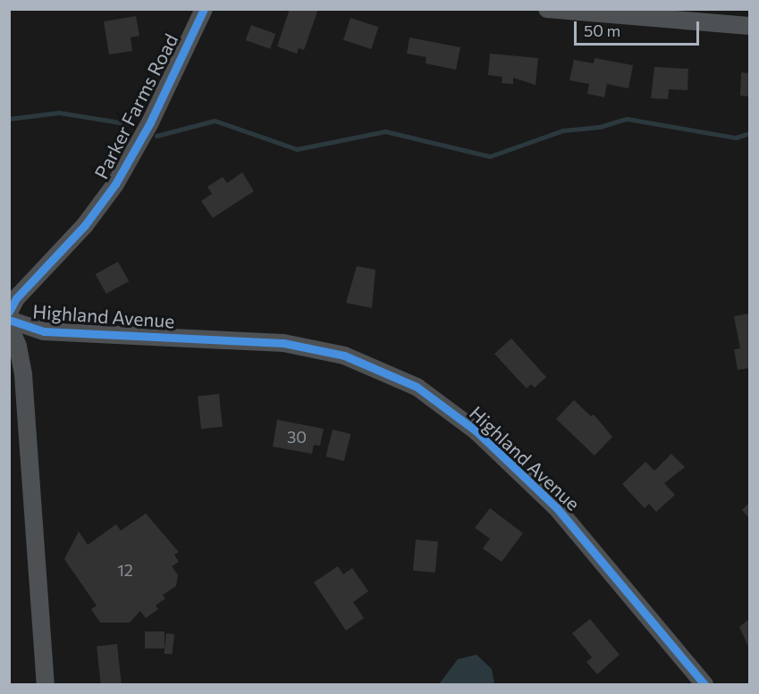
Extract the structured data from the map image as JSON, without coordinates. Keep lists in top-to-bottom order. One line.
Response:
{"streets":{"street":["Parker Farms Road","Highland Avenue"]},"house_numbers":["30","12"],"scale_bar":"50 m"}
